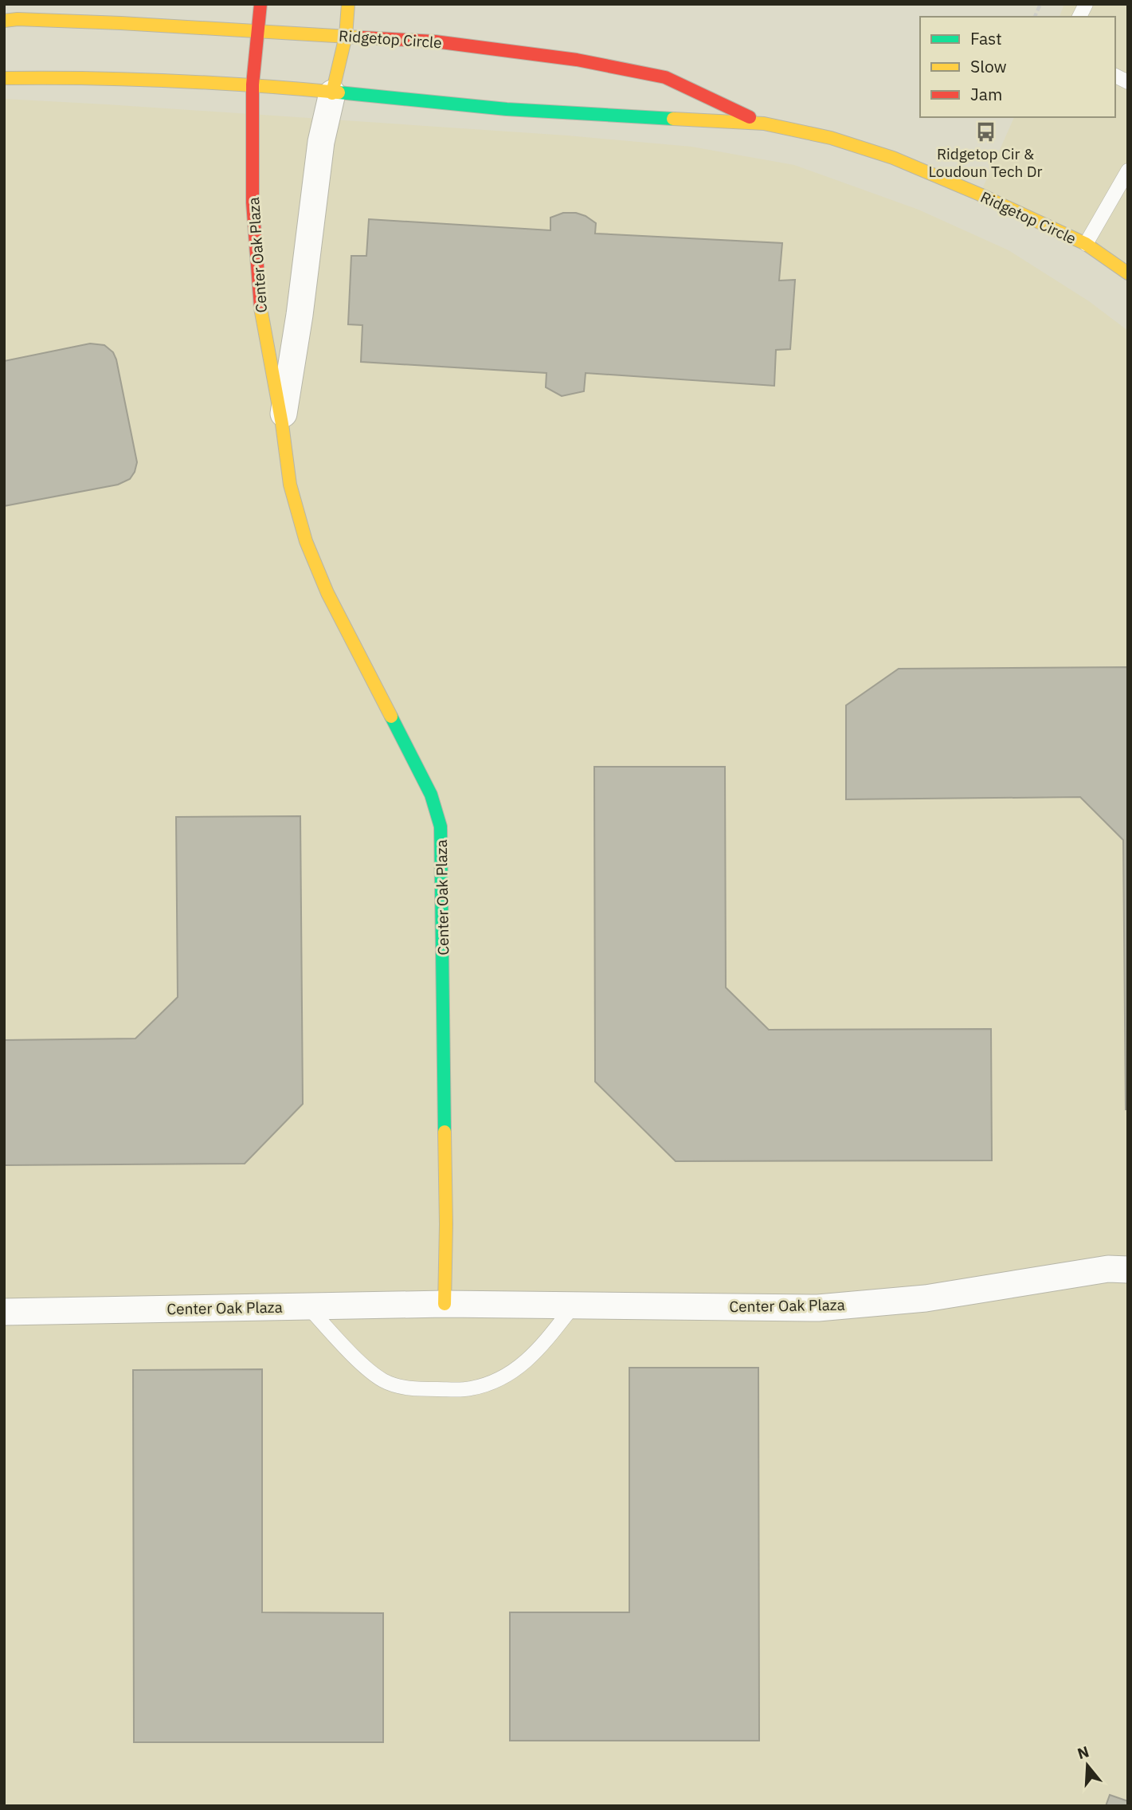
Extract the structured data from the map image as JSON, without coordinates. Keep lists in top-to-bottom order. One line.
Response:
{"streets":{"street":["Ridgetop Circle","Center Oak Plaza"]},"crossings":[["Ridgetop Circle","Center Oak Plaza"]],"places":{"bus stop":["Ridgetop Cir & Loudoun Tech Dr"]},"legend":["Fast","Slow","Jam"],"north":"top"}
